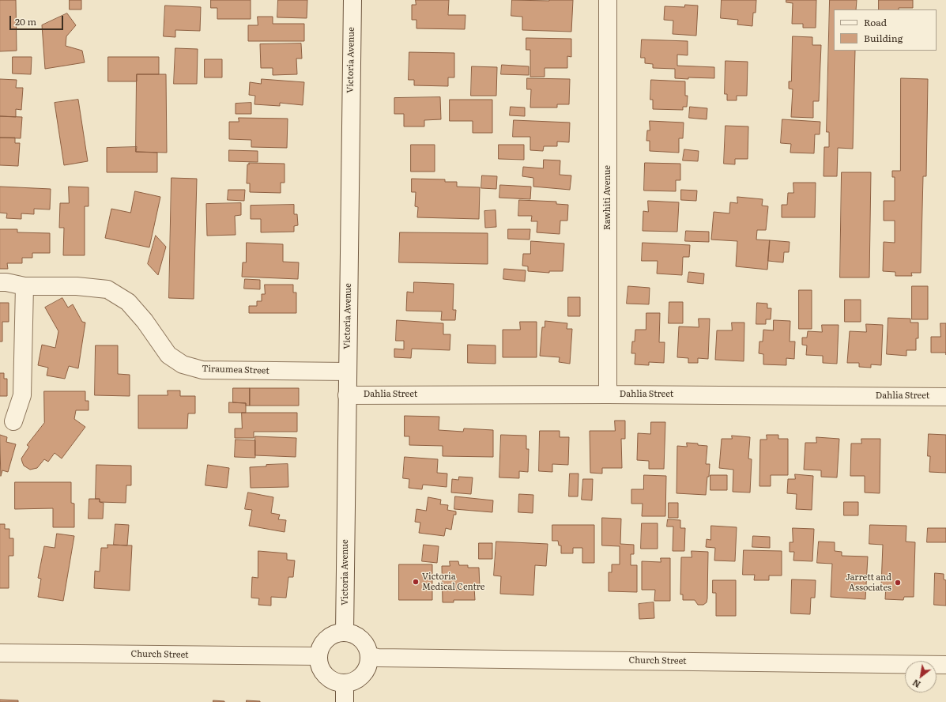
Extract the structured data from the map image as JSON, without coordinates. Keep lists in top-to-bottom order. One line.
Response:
{"streets":{"street":["Victoria Avenue","Rawhiti Avenue","Tiraumea Street","Dahlia Street","Church Street"]},"crossings":[["Victoria Avenue","Tiraumea Street"],["Victoria Avenue","Dahlia Street"],["Victoria Avenue","Church Street"],["Rawhiti Avenue","Dahlia Street"]],"places":["Victoria Medical Centre","Jarrett and Associates"],"legend":["Road","Building"],"scale_bar":"20 m","north":"bottom left"}
